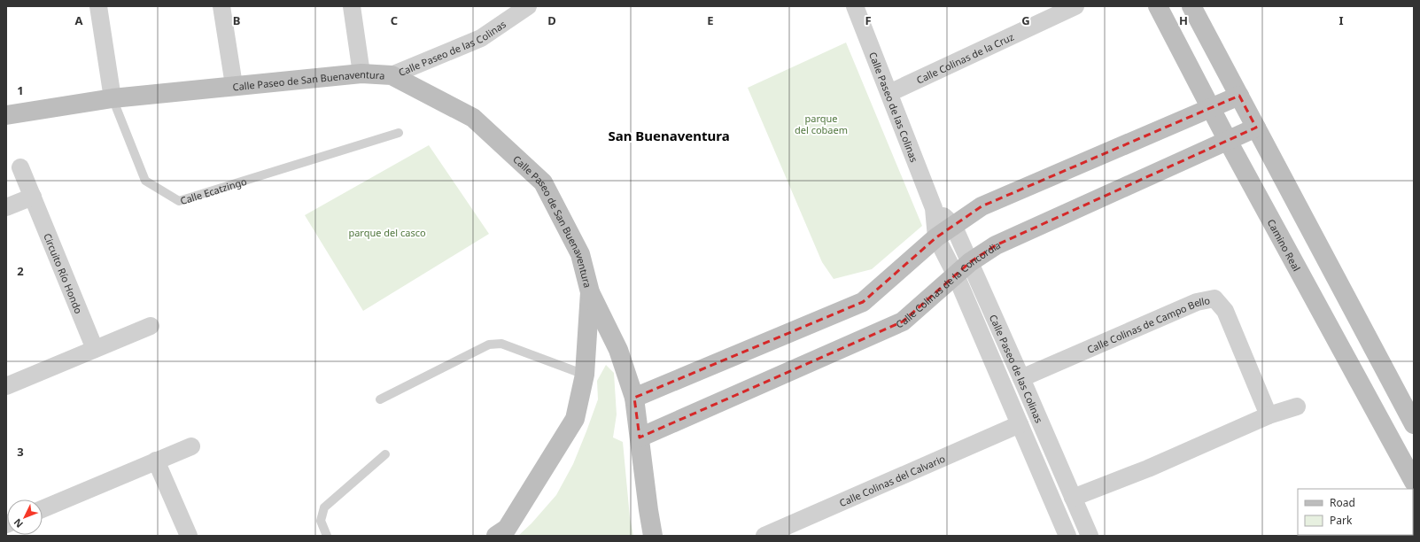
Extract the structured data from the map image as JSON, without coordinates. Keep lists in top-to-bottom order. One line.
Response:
{"streets":{"street":["Calle Paseo de las Colinas","Calle Colinas de la Cruz","Calle Paseo de San Buenaventura","Calle Ecatzingo","Camino Real","Circuito Río Hondo","Calle Colinas de la Concordia","Calle Colinas de Campo Bello","Calle Colinas del Calvario"]},"crossings":[["Calle Paseo de las Colinas","Calle Colinas de la Cruz"],["Calle Paseo de las Colinas","Calle Paseo de San Buenaventura"],["Calle Paseo de las Colinas","Calle Colinas de la Concordia"],["Calle Paseo de las Colinas","Calle Colinas de Campo Bello"],["Calle Paseo de las Colinas","Calle Colinas del Calvario"],["Calle Paseo de San Buenaventura","Calle Ecatzingo"],["Calle Paseo de San Buenaventura","Calle Colinas de la Concordia"],["Camino Real","Calle Colinas de la Concordia"]],"districts":["San Buenaventura"],"parks":["parque del cobaem","parque del casco"],"legend":["Road","Park"],"north":"bottom left","grid":{"columns":["A","B","C","D","E","F","G","H","I"],"rows":["1","2","3"]}}
